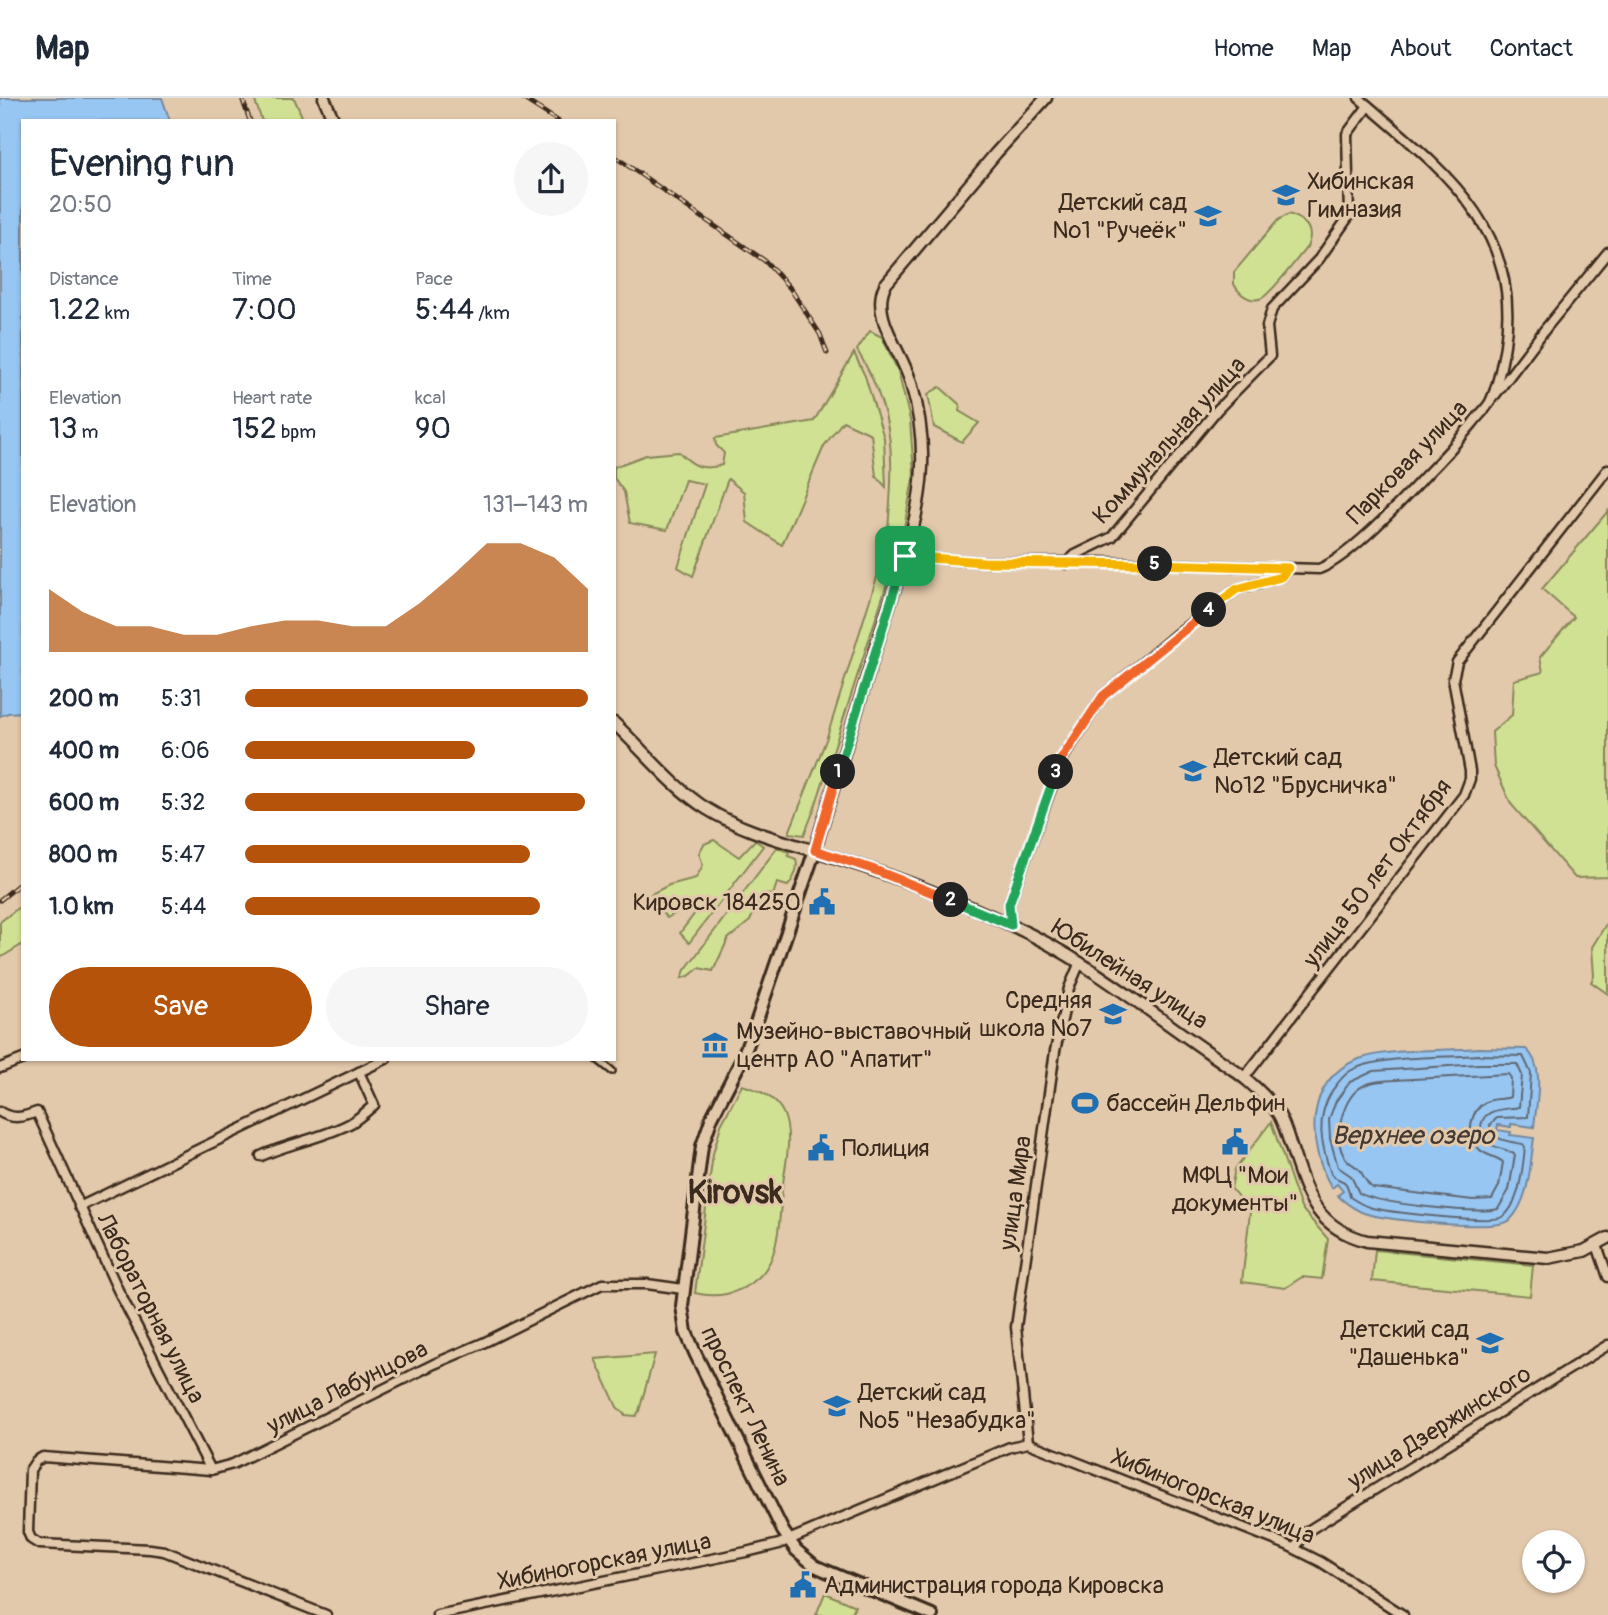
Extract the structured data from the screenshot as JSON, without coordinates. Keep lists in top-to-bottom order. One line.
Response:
{"streets":{"main road":["проспект Ленина"],"street":["Коммунальная улица","Парковая улица","улица 50 лет Октября","Юбилейная улица","улица Мира","Лабораторная улица","улица Лабунцова","улица Дзержинского","Хибиногорская улица"]},"crossings":[["Коммунальная улица","Парковая улица"],["улица 50 лет Октября","Юбилейная улица"],["Юбилейная улица","улица Мира"],["Юбилейная улица","проспект Ленина"],["улица Мира","Хибиногорская улица"],["Лабораторная улица","улица Лабунцова"],["улица Лабунцова","проспект Ленина"],["проспект Ленина","Хибиногорская улица"],["улица Дзержинского","Хибиногорская улица"]],"districts":["Kirovsk"],"water":["Верхнее озеро"],"places":{"school or university":["Хибинская Гимназия","Детский сад №1 \"Ручеёк\"","Детский сад №12 \"Брусничка\"","Средняя школа №7","Детский сад \"Дашенька\"","Детский сад №5 \"Незабудка\""],"public building":["Кировск 184250","МФЦ \"Мои документы\"","Полиция","Администрация города Кировска"],"museum":["Музейно-выставочный центр АО \"Апатит\""],"sports":["бассейн Дельфин"]},"page":{"header":"Map","nav":["Home","Map","About","Contact"],"heading":["Evening run","20:50"],"stats":[["Distance","1.22 km"],["Time","7:00"],["Pace","5:44 /km"],["Elevation","13 m"],["Heart rate","152 bpm"],["kcal","90"]],"chart":["Elevation","131–143 m"],"pins":["5","4","1","3","2"],"list":[{"name":"200 m","note":"5:31"},{"name":"400 m","note":"6:06"},{"name":"600 m","note":"5:32"},{"name":"800 m","note":"5:47"},{"name":"1.0 km","note":"5:44"}],"buttons":["Save","Share"]}}
